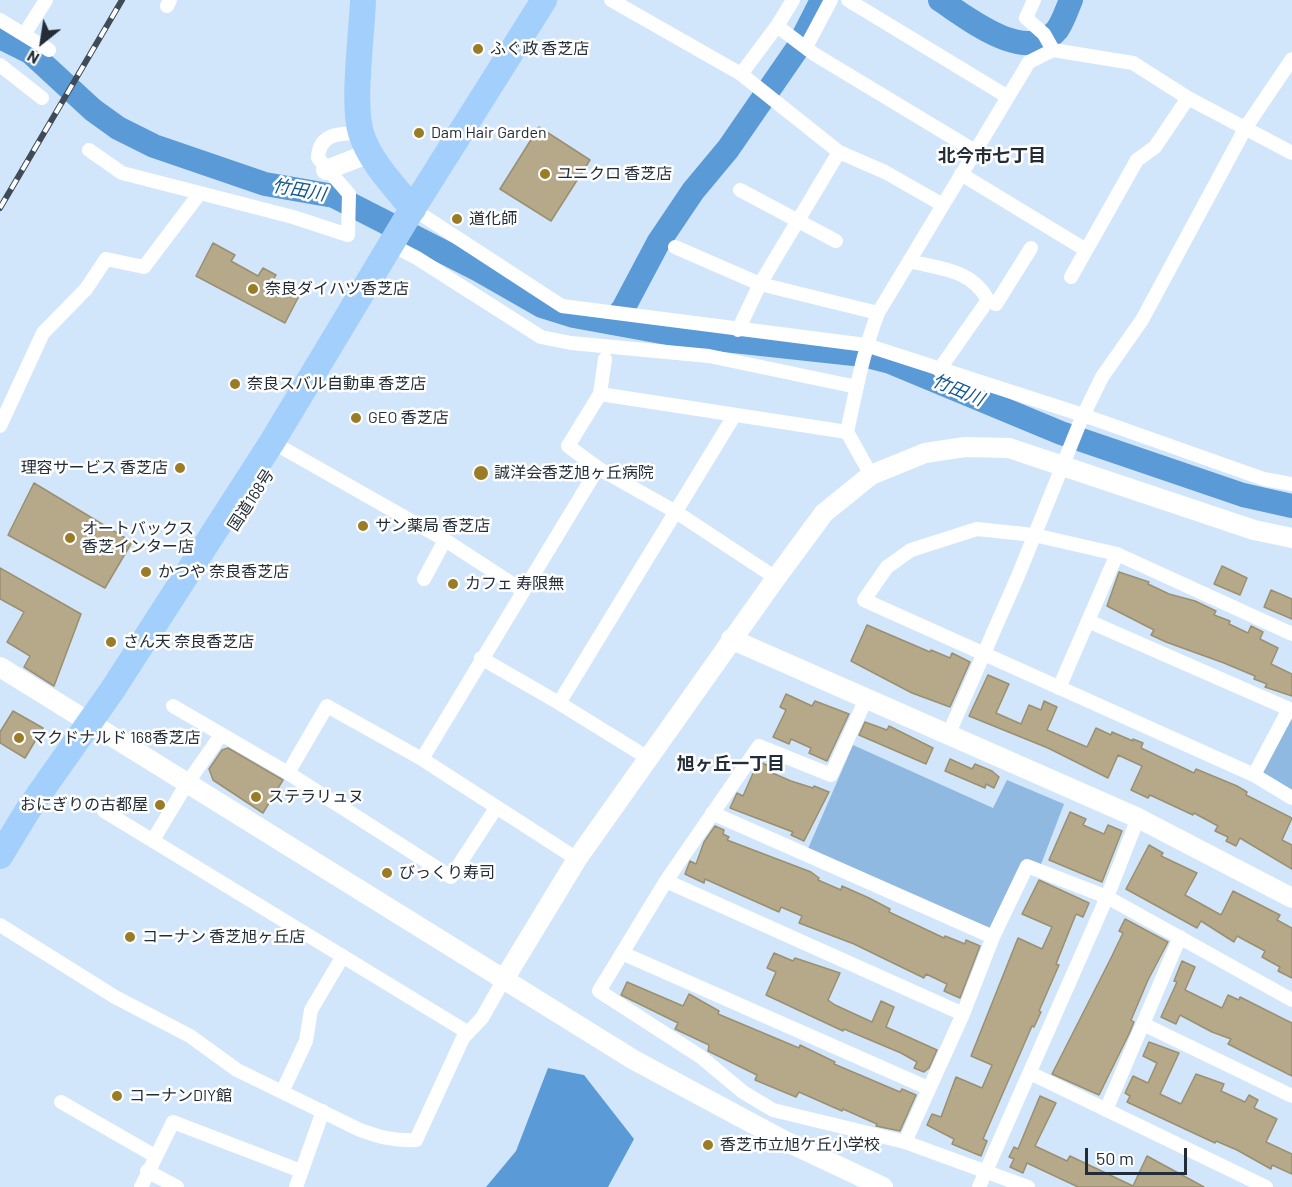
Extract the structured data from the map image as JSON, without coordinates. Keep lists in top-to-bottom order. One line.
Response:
{"streets":{"highway":["国道168号"]},"districts":["北今市七丁目","旭ヶ丘一丁目"],"water":["竹田川"],"places":["ふぐ政 香芝店","Dam Hair Garden","ユニクロ 香芝店","道化師","奈良ダイハツ香芝店","奈良スバル自動車 香芝店","GEO 香芝店","理容サービス 香芝店","誠洋会香芝旭ヶ丘病院","サン薬局 香芝店","オートバックス 香芝インター店","かつや 奈良香芝店","カフェ 寿限無","さん天 奈良香芝店","マクドナルド 168香芝店","ステラリュヌ","おにぎりの古都屋","びっくり寿司","コーナン 香芝旭ヶ丘店","コーナンDIY館","香芝市立旭ケ丘小学校"],"scale_bar":"50 m","north":"bottom left"}
